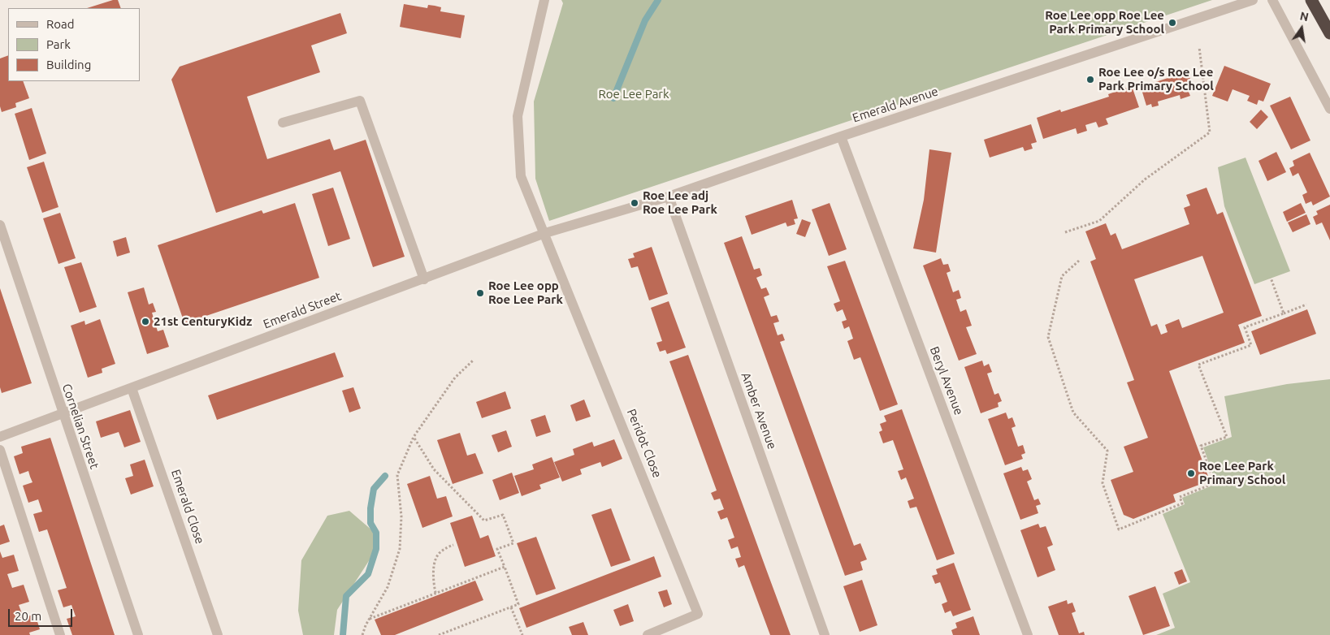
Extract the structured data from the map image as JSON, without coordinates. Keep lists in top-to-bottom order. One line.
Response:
{"streets":{"street":["Emerald Avenue","Emerald Street","Beryl Avenue","Amber Avenue","Cornelian Street","Peridot Close","Emerald Close"]},"crossings":[["Emerald Avenue","Emerald Street"],["Emerald Avenue","Beryl Avenue"],["Emerald Avenue","Amber Avenue"],["Emerald Avenue","Peridot Close"],["Emerald Street","Cornelian Street"],["Emerald Street","Peridot Close"],["Emerald Street","Emerald Close"]],"parks":["Roe Lee Park"],"places":["Roe Lee opp Roe Lee Park Primary School","Roe Lee o/s Roe Lee Park Primary School","Roe Lee adj Roe Lee Park","Roe Lee opp Roe Lee Park","21st CenturyKidz","Roe Lee Park Primary School"],"legend":["Road","Park","Building"],"scale_bar":"20 m","north":"top"}
